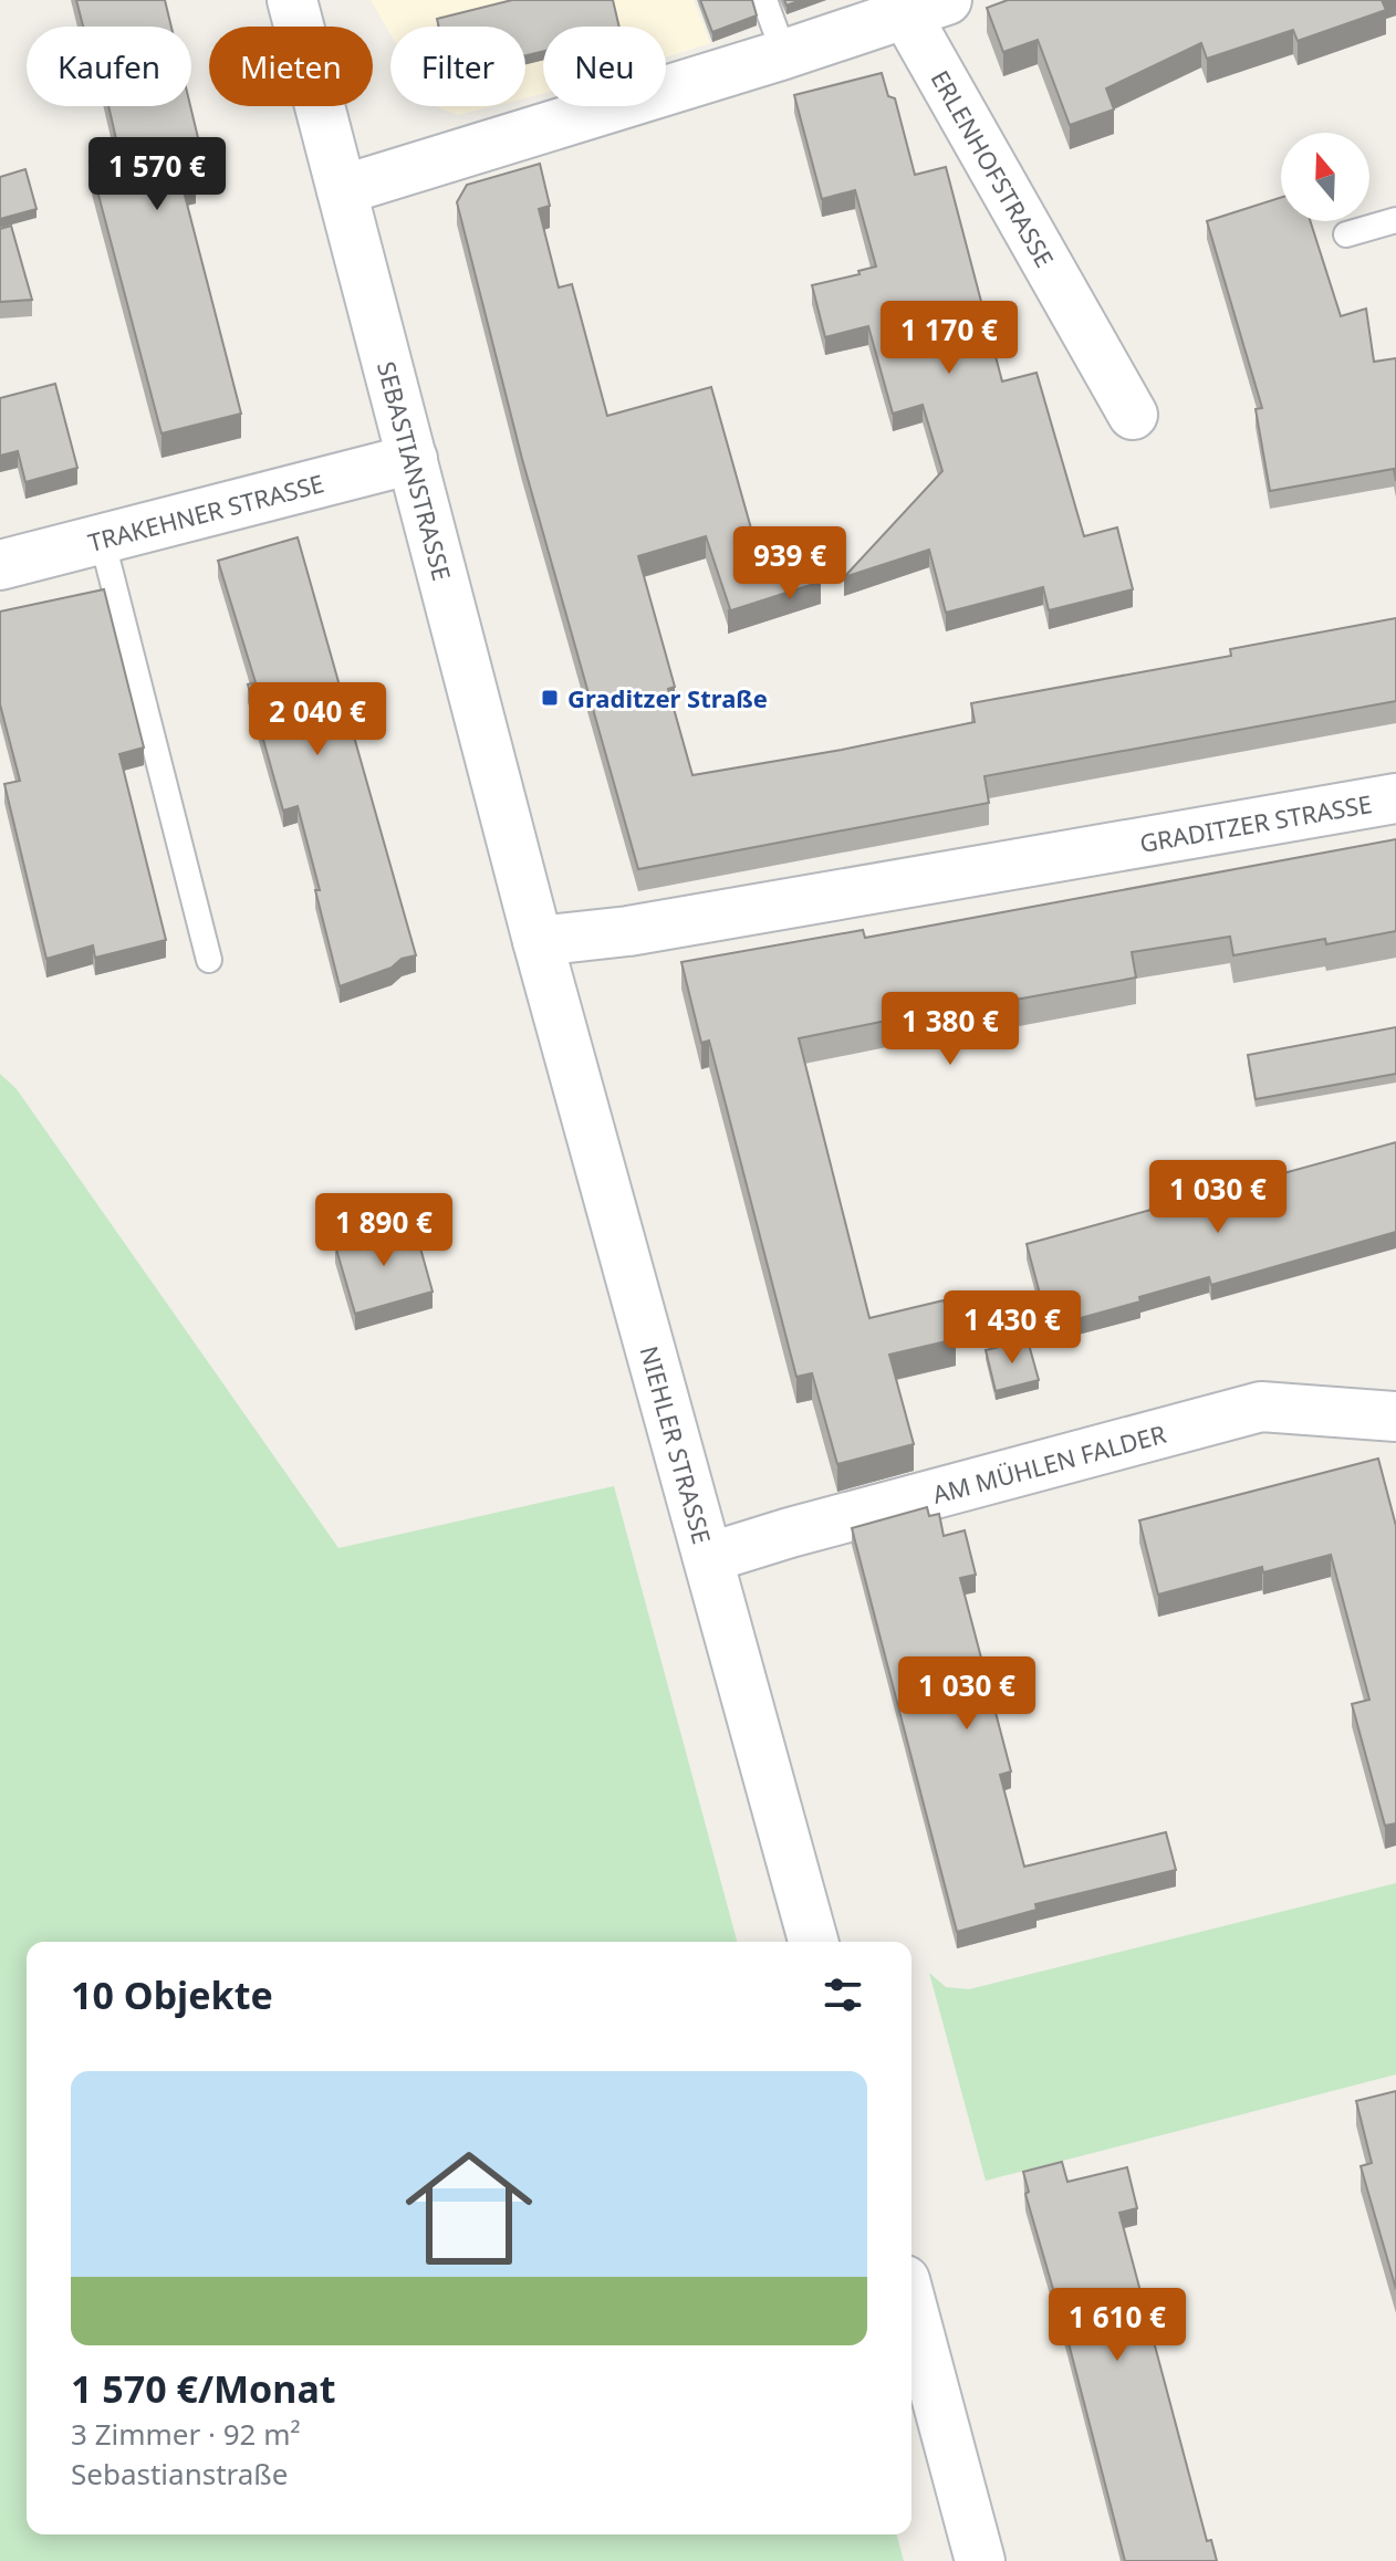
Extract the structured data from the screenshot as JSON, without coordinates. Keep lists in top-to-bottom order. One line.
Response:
{"streets":{"street":["ERLENHOFSTRASSE","SEBASTIANSTRASSE","TRAKEHNER STRASSE","GRADITZER STRASSE","NIEHLER STRASSE","AM MÜHLEN FALDER"]},"crossings":[["ERLENHOFSTRASSE","SEBASTIANSTRASSE"],["SEBASTIANSTRASSE","TRAKEHNER STRASSE"],["SEBASTIANSTRASSE","GRADITZER STRASSE"],["SEBASTIANSTRASSE","NIEHLER STRASSE"],["GRADITZER STRASSE","NIEHLER STRASSE"],["NIEHLER STRASSE","AM MÜHLEN FALDER"]],"places":{"transit":["Graditzer Straße"]},"north":"top","page":{"chip":["Kaufen","Mieten","Filter","Neu"],"price":["1 570 €","1 170 €","939 €","2 040 €","1 380 €","1 030 €","1 890 €","1 430 €","1 030 €","1 610 €"],"heading":"10 Objekte","list":[{"name":"1 570 €/Monat","note":"3 Zimmer · 92 m² · Sebastianstraße"}]}}
